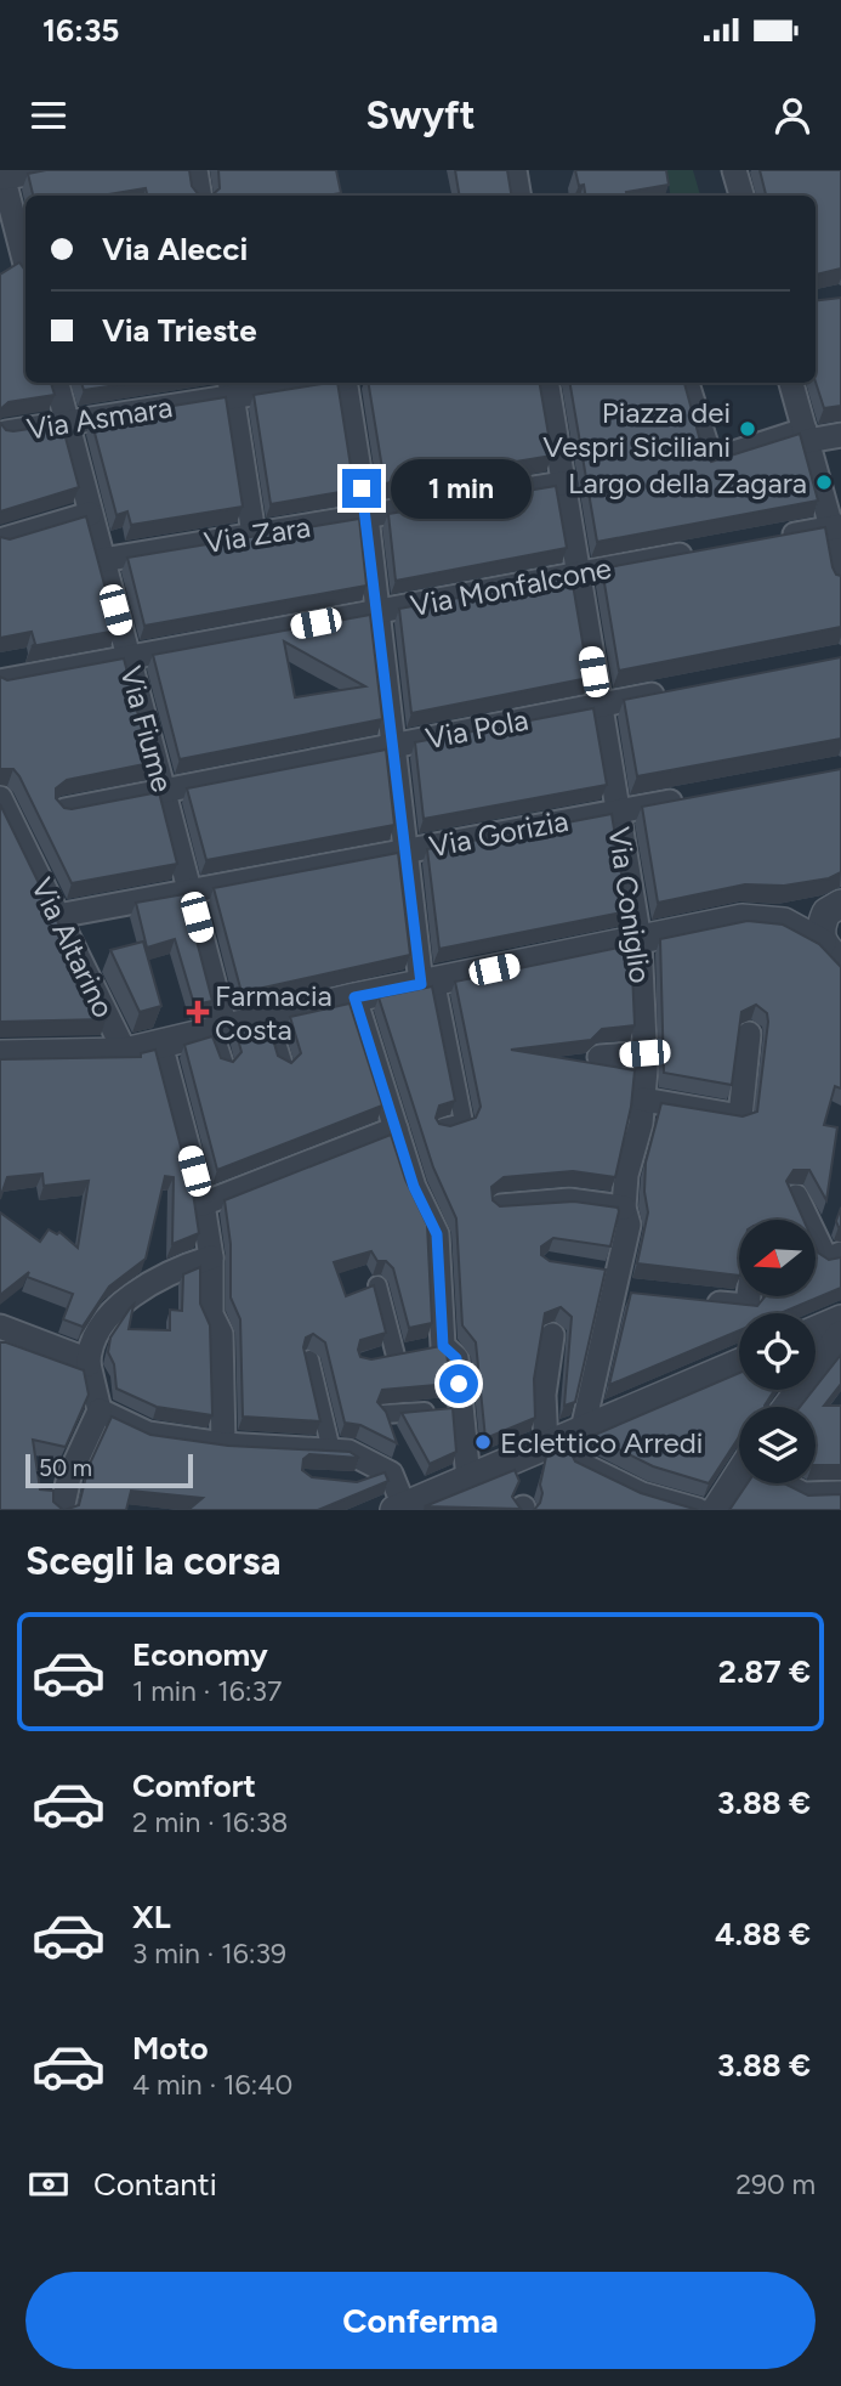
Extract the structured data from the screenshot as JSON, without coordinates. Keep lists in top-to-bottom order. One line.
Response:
{"streets":{"street":["Via Asmara","Via Zara","Via Monfalcone","Via Fiume","Via Pola","Via Gorizia","Via Coniglio","Via Altarino"]},"crossings":[["Via Asmara","Via Fiume"],["Via Zara","Via Fiume"],["Via Zara","Via Coniglio"],["Via Monfalcone","Via Fiume"],["Via Monfalcone","Via Coniglio"],["Via Fiume","Via Pola"],["Via Fiume","Via Gorizia"],["Via Pola","Via Coniglio"],["Via Gorizia","Via Coniglio"],["Via Gorizia","Via Altarino"]],"places":{"other":["Piazza dei Vespri Siciliani","Largo della Zagara","Eclettico Arredi"],"health":["Farmacia Costa"]},"scale_bar":"50 m","north":"left","page":{"status":"16:35","header":"Swyft","banner":["Via Alecci","Via Trieste"],"bubble":"1 min","scale":"50 m","heading":"Scegli la corsa","list":[{"name":"Economy","note":"1 min · 16:37","value":"2.87 €"},{"name":"Comfort","note":"2 min · 16:38","value":"3.88 €"},{"name":"XL","note":"3 min · 16:39","value":"4.88 €"},{"name":"Moto","note":"4 min · 16:40","value":"3.88 €"}],"pay":["Contanti","290 m"],"buttons":"Conferma"}}
